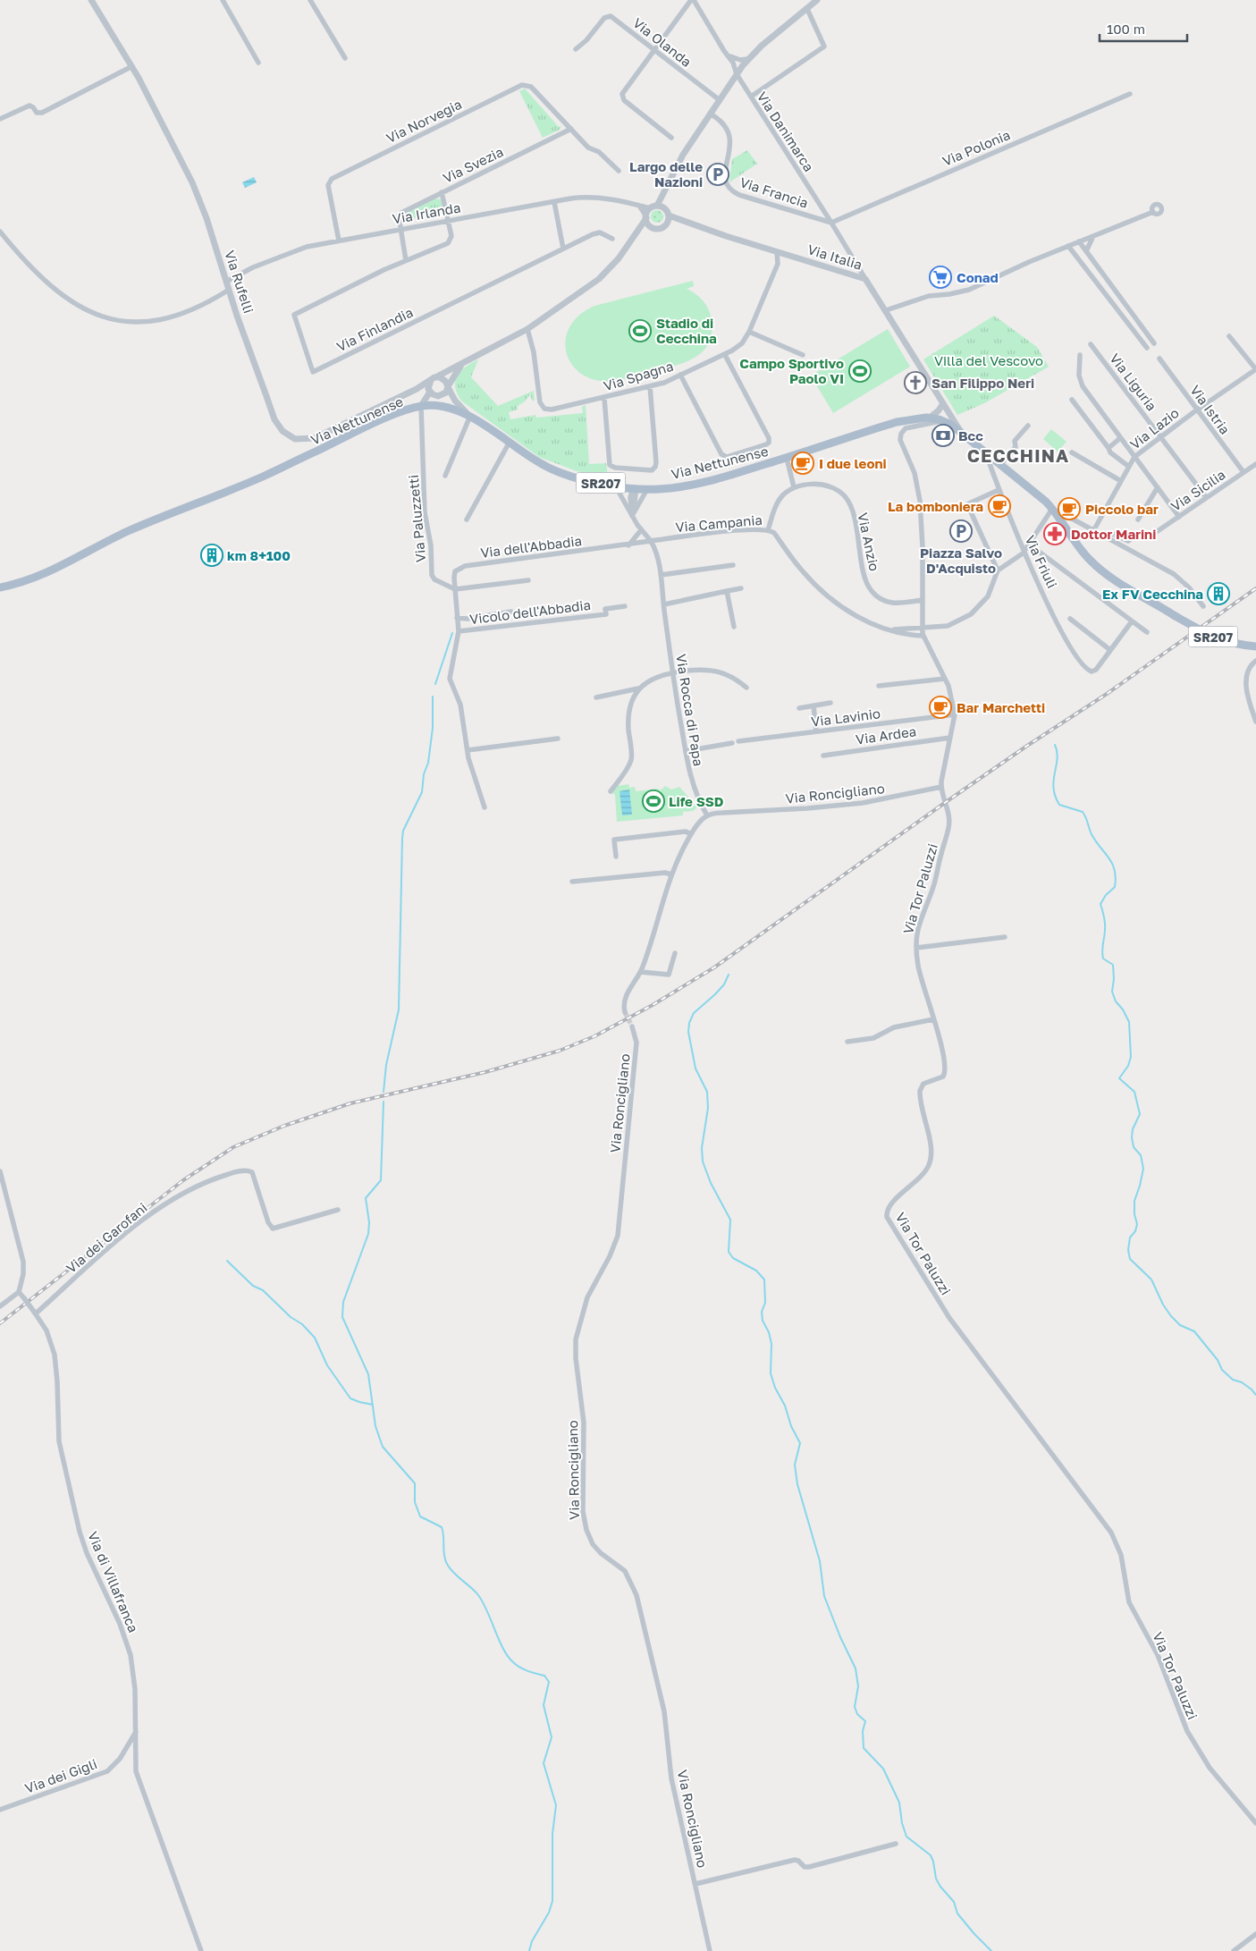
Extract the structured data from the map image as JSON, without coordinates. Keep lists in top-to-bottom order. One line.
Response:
{"streets":{"main road":["Via Nettunense","SR207"],"street":["Via Olanda","Via Norvegia","Via Danimarca","Via Polonia","Via Svezia","Via Francia","Via Irlanda","Via Italia","Via Rufelli","Via Finlandia","Via Spagna","Via Liguria","Via Istria","Via Lazio","Via Sicilia","Via Paluzzetti","Via Campania","Via Anzio","Via dell'Abbadia","Via Friuli","Vicolo dell'Abbadia","Via Rocca di Papa","Via Lavinio","Via Ardea","Via Roncigliano","Via Tor Paluzzi","Via dei Garofani","Via di Villafranca","Via dei Gigli"]},"crossings":[["Via Norvegia","Via Svezia"],["Via Norvegia","Via Irlanda"],["Via Danimarca","Via Polonia"],["Via Danimarca","Via Francia"],["Via Polonia","Via Francia"],["Via Svezia","Via Irlanda"],["Via Irlanda","Via Italia"],["Via Irlanda","Via Rufelli"],["Via Irlanda","Via Finlandia"],["Via Italia","Via Rufelli"],["Via Italia","Via Spagna"],["Via Italia","Via Nettunense"],["Via Rufelli","Via Spagna"],["Via Liguria","Via Lazio"],["Via Liguria","Via Sicilia"],["Via Istria","Via Lazio"],["Via Istria","Via Sicilia"],["Via Nettunense","Via Paluzzetti"],["Via Nettunense","Via Friuli"],["Via Nettunense","Via Tor Paluzzi"],["Via Paluzzetti","Via dell'Abbadia"],["Via Paluzzetti","Vicolo dell'Abbadia"],["Via Campania","Via dell'Abbadia"],["Via Campania","Via Rocca di Papa"],["Via Campania","Via Tor Paluzzi"],["Via Anzio","Via Tor Paluzzi"],["Via dell'Abbadia","Vicolo dell'Abbadia"],["Via dell'Abbadia","Via Rocca di Papa"],["Via Rocca di Papa","Via Roncigliano"],["Via Lavinio","Via Tor Paluzzi"],["Via Ardea","Via Tor Paluzzi"],["Via Roncigliano","Via Tor Paluzzi"],["Via dei Garofani","Via di Villafranca"],["Via di Villafranca","Via dei Gigli"]],"districts":["CECCHINA"],"parks":["Villa del Vescovo"],"places":{"parking":["Largo delle Nazioni","Piazza Salvo D'Acquisto"],"supermarket":["Conad"],"sports":["Stadio di Cecchina","Campo Sportivo Paolo VI","Life SSD"],"church":["San Filippo Neri"],"bank":["Bcc"],"cafe":["I due leoni","La bomboniera","Piccolo bar","Bar Marchetti"],"pharmacy":["Dottor Marini"],"building":["km 8+100","Ex FV Cecchina"]},"scale_bar":"100 m"}
